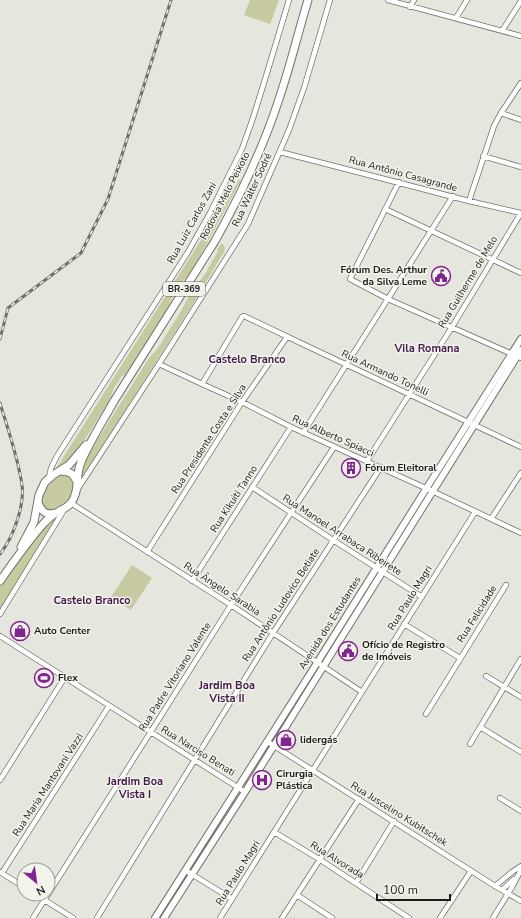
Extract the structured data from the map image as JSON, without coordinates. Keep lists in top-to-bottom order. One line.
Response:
{"streets":{"main road":["Rodovia Melo Peixoto","BR-369"],"street":["Rua Antônio Casagrande","Rua Walter Sodré","Rua Luiz Carlos Zani","Rua Guilherme de Melo","Rua Armando Tonelli","Rua Alberto Spiacci","Rua Presidente Costa e Silva","Rua Kikuiti Tanno","Rua Manoel Arrabaca Ribeirete","Rua Ângelo Sarabia","Rua Paulo Magri","Rua Antônio Ludovico Betiate","Rua Felicidade","Avenida dos Estudantes","Rua Padre Vitoriano Valente","Rua Narciso Benati","Rua Maria Mantovani Vazzi","Rua Juscelino Kubitschek","Rua Alvorada"]},"crossings":[["Rua Antônio Casagrande","Rua Walter Sodré"],["Rua Antônio Casagrande","Rua Guilherme de Melo"],["Rua Walter Sodré","Rodovia Melo Peixoto"],["Rua Walter Sodré","Rua Luiz Carlos Zani"],["Rua Walter Sodré","Rua Alberto Spiacci"],["Rua Walter Sodré","Rua Ângelo Sarabia"],["Rodovia Melo Peixoto","Rua Luiz Carlos Zani"],["Rodovia Melo Peixoto","Rua Ângelo Sarabia"],["Rua Luiz Carlos Zani","Rua Ângelo Sarabia"],["Rua Guilherme de Melo","Rua Armando Tonelli"],["Rua Guilherme de Melo","Rua Alberto Spiacci"],["Rua Armando Tonelli","Rua Alberto Spiacci"],["Rua Armando Tonelli","Rua Presidente Costa e Silva"],["Rua Armando Tonelli","Avenida dos Estudantes"],["Rua Alberto Spiacci","Rua Presidente Costa e Silva"],["Rua Alberto Spiacci","Rua Kikuiti Tanno"],["Rua Alberto Spiacci","Rua Paulo Magri"],["Rua Alberto Spiacci","Rua Antônio Ludovico Betiate"],["Rua Alberto Spiacci","Avenida dos Estudantes"],["Rua Alberto Spiacci","Rua Padre Vitoriano Valente"],["Rua Presidente Costa e Silva","Rua Ângelo Sarabia"],["Rua Kikuiti Tanno","Rua Manoel Arrabaca Ribeirete"],["Rua Kikuiti Tanno","Rua Ângelo Sarabia"],["Rua Manoel Arrabaca Ribeirete","Rua Paulo Magri"],["Rua Manoel Arrabaca Ribeirete","Rua Antônio Ludovico Betiate"],["Rua Manoel Arrabaca Ribeirete","Avenida dos Estudantes"],["Rua Manoel Arrabaca Ribeirete","Rua Padre Vitoriano Valente"],["Rua Ângelo Sarabia","Rua Paulo Magri"],["Rua Ângelo Sarabia","Rua Antônio Ludovico Betiate"],["Rua Ângelo Sarabia","Avenida dos Estudantes"],["Rua Ângelo Sarabia","Rua Padre Vitoriano Valente"],["Rua Paulo Magri","Rua Juscelino Kubitschek"],["Rua Paulo Magri","Rua Alvorada"],["Rua Antônio Ludovico Betiate","Rua Narciso Benati"],["Avenida dos Estudantes","Rua Narciso Benati"],["Avenida dos Estudantes","Rua Juscelino Kubitschek"],["Rua Padre Vitoriano Valente","Rua Narciso Benati"],["Rua Narciso Benati","Rua Maria Mantovani Vazzi"]],"districts":["Vila Romana","Castelo Branco","Castelo Branco","Jardim Boa Vista II","Jardim Boa Vista I"],"places":{"public building":["Fórum Des. Arthur da Silva Leme","Ofício de Registro de Imóveis"],"building":["Fórum Eleitoral"],"shop":["Auto Center","lidergás"],"sports":["Flex"],"hospital":["Cirurgia Plástica"]},"scale_bar":"100 m","north":"bottom right"}
